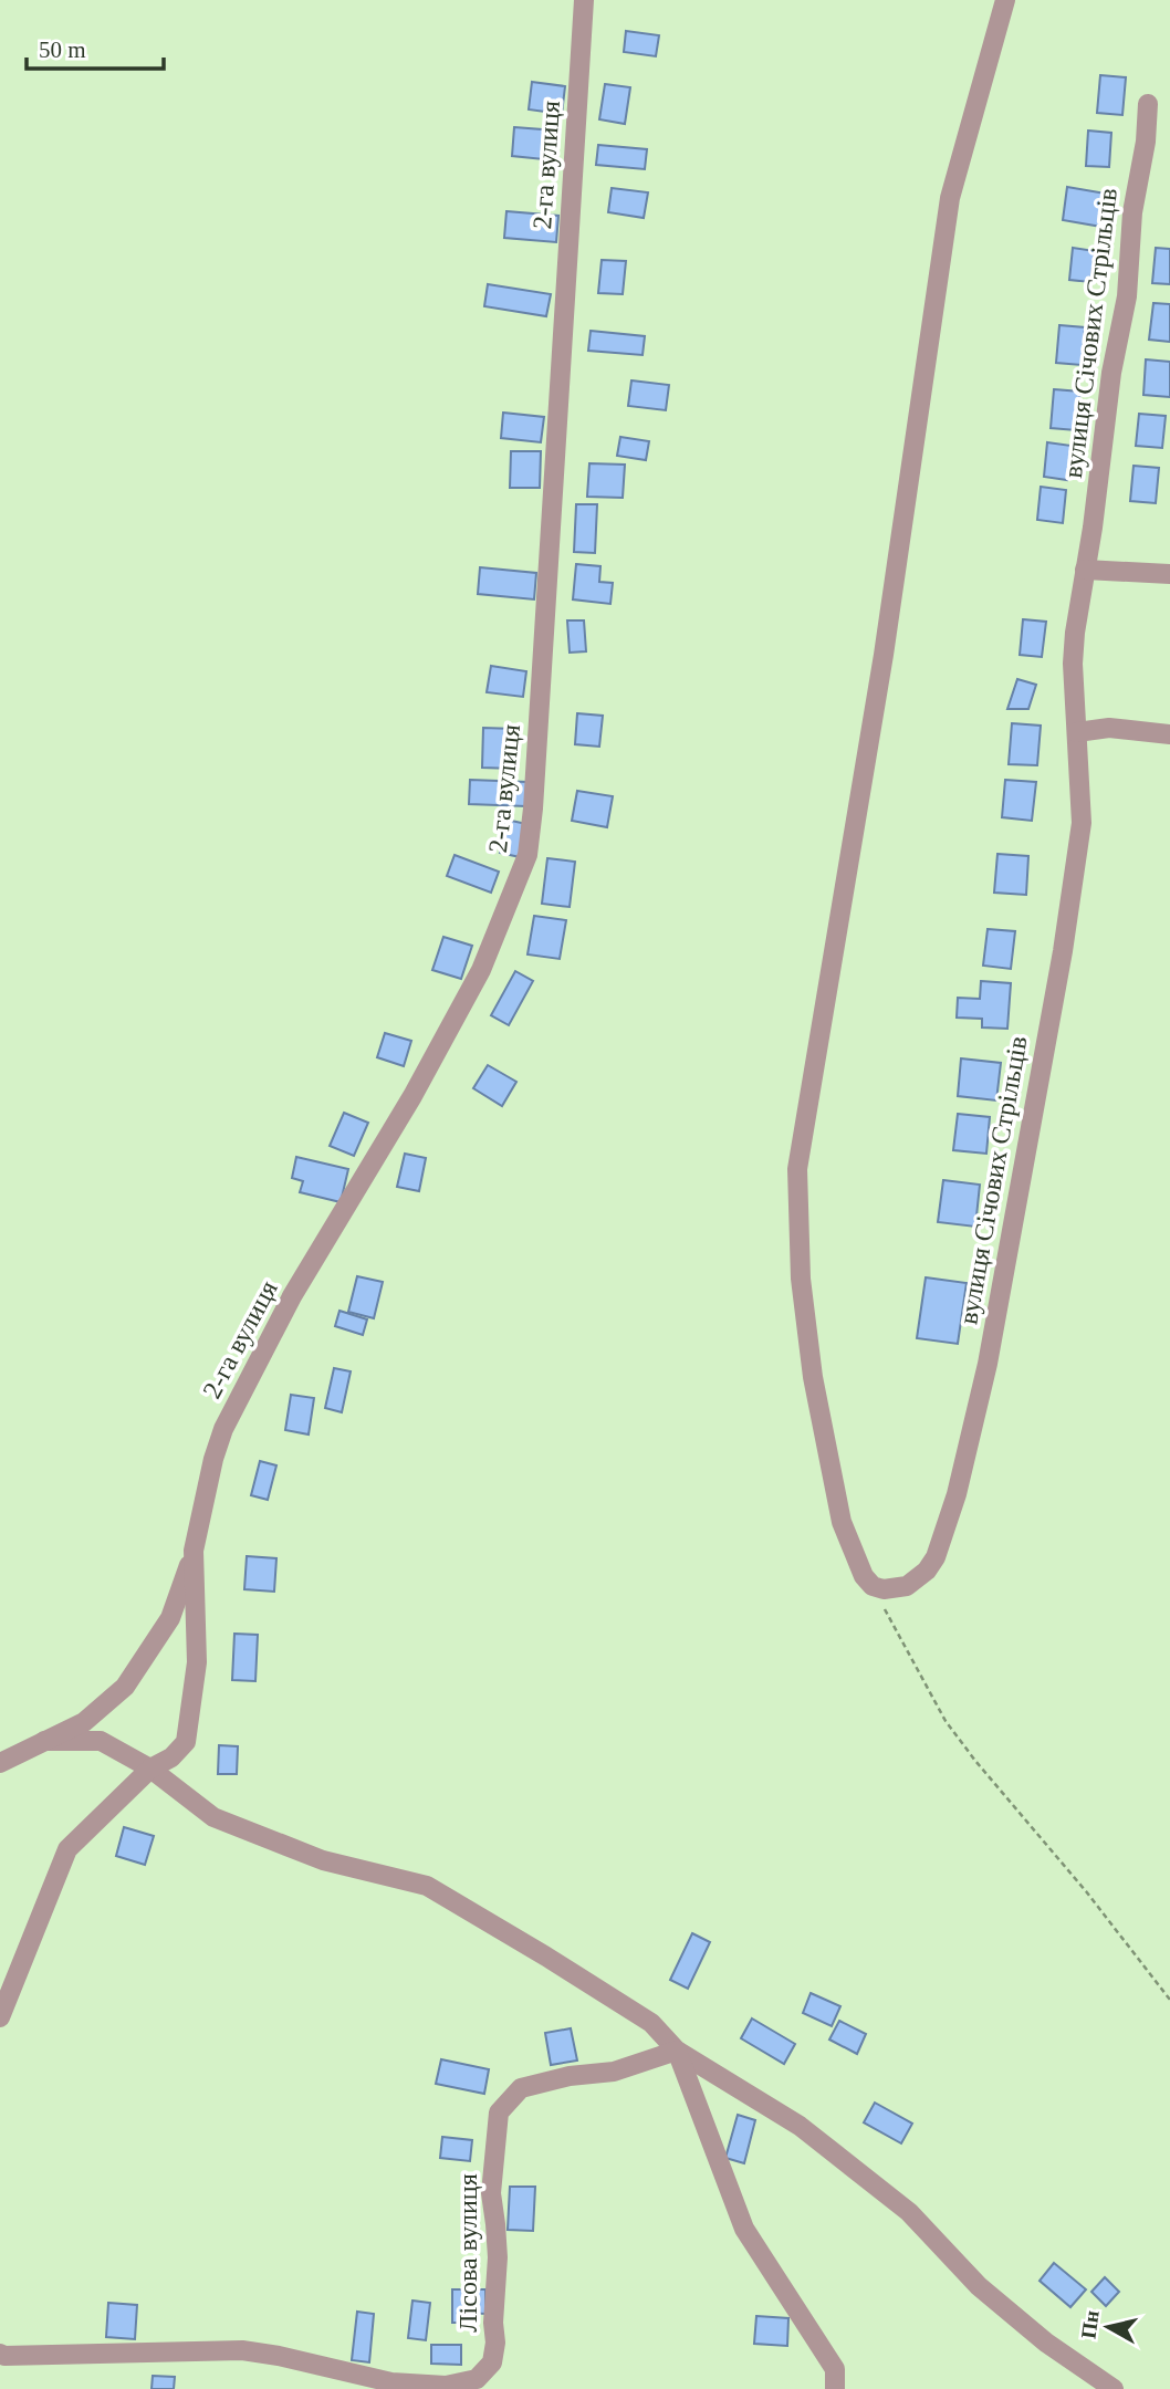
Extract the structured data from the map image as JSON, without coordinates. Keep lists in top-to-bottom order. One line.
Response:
{"streets":{"street":["2-га вулиця","вулиця Січових Стрільців","Лісова вулиця"]},"scale_bar":"50 m","north":"left"}
